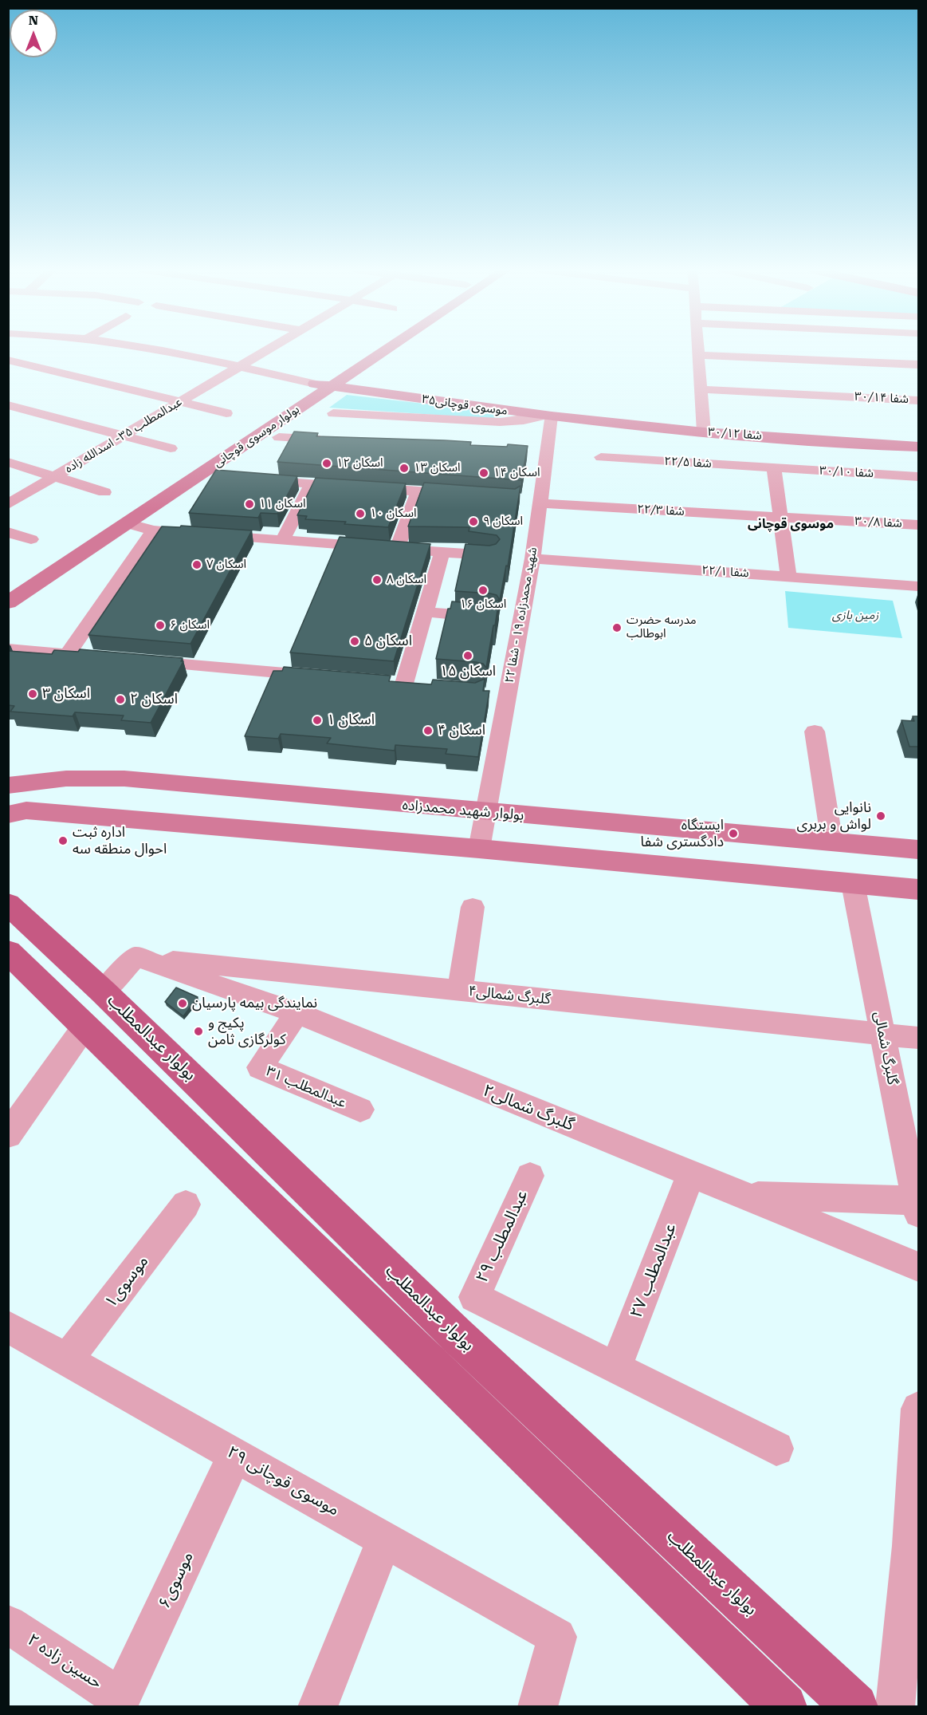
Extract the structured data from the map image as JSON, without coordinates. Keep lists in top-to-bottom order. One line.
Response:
{"streets":{"main road":["بولوار عبدالمطلب"],"street":["شفا ۳۰/۱۴","موسوی قوچانی۳۵","شفا ۳۰/۱۲","عبدالمطلب ۳۵- اسدالله زاده","بولوار موسوی قوچانی","شفا ۲۲/۵","شفا ۳۰/۱۰","شفا ۲۲/۳","شفا ۳۰/۸","۲۲/۱ شفا","شهید محمدزاده ۱۹ - شفا ۲۲","بولوار شهید محمدزاده","گلبرگ شمالی۴","گلبرگ شمالی","عبدالمطلب ۳۱","گلبرگ شمالی۲","عبدالمطلب ۲۹","عبدالمطلب ۲۷","موسوی۱","موسوی قوچانی ۲۹","موسوی۶","حسین زاده ۲"]},"crossings":[["موسوی قوچانی۳۵","شفا ۳۰/۱۲"],["موسوی قوچانی۳۵","بولوار موسوی قوچانی"],["موسوی قوچانی۳۵","شهید محمدزاده ۱۹ - شفا ۲۲"],["شفا ۳۰/۱۲","شهید محمدزاده ۱۹ - شفا ۲۲"],["شفا ۲۲/۵","شفا ۳۰/۱۰"],["شفا ۲۲/۳","شفا ۳۰/۸"],["شفا ۲۲/۳","شهید محمدزاده ۱۹ - شفا ۲۲"],["۲۲/۱ شفا","شهید محمدزاده ۱۹ - شفا ۲۲"],["شهید محمدزاده ۱۹ - شفا ۲۲","بولوار شهید محمدزاده"],["گلبرگ شمالی۴","گلبرگ شمالی"],["گلبرگ شمالی۴","گلبرگ شمالی۲"],["عبدالمطلب ۳۱","گلبرگ شمالی۲"],["گلبرگ شمالی۲","عبدالمطلب ۲۷"],["عبدالمطلب ۲۹","عبدالمطلب ۲۷"],["موسوی۱","موسوی قوچانی ۲۹"],["موسوی قوچانی ۲۹","موسوی۶"],["موسوی۶","حسین زاده ۲"]],"districts":["موسوی قوچانی"],"parks":["زمین بازی"],"places":["اسکان ۱۲","اسکان ۱۳","اسکان ۱۴","اسکان ۱۱","اسکان ۱۰","اسکان ۹","اسکان ۷","اسکان ۸","اسکان ۱۶","اسکان ۶","مدرسه حضرت ابوطالب","اسکان ۵","اسکان ۱۵","اسکان ۳","اسکان ۲","اسکان ۱","اسکان ۴","نانوایی لواش و بربری","ایستگاه دادگستری شفا","اداره ثبت احوال منطقه سه","نمایندگی بیمه پارسیان","پکیج و کولرگازی ثامن"],"north":"top"}
